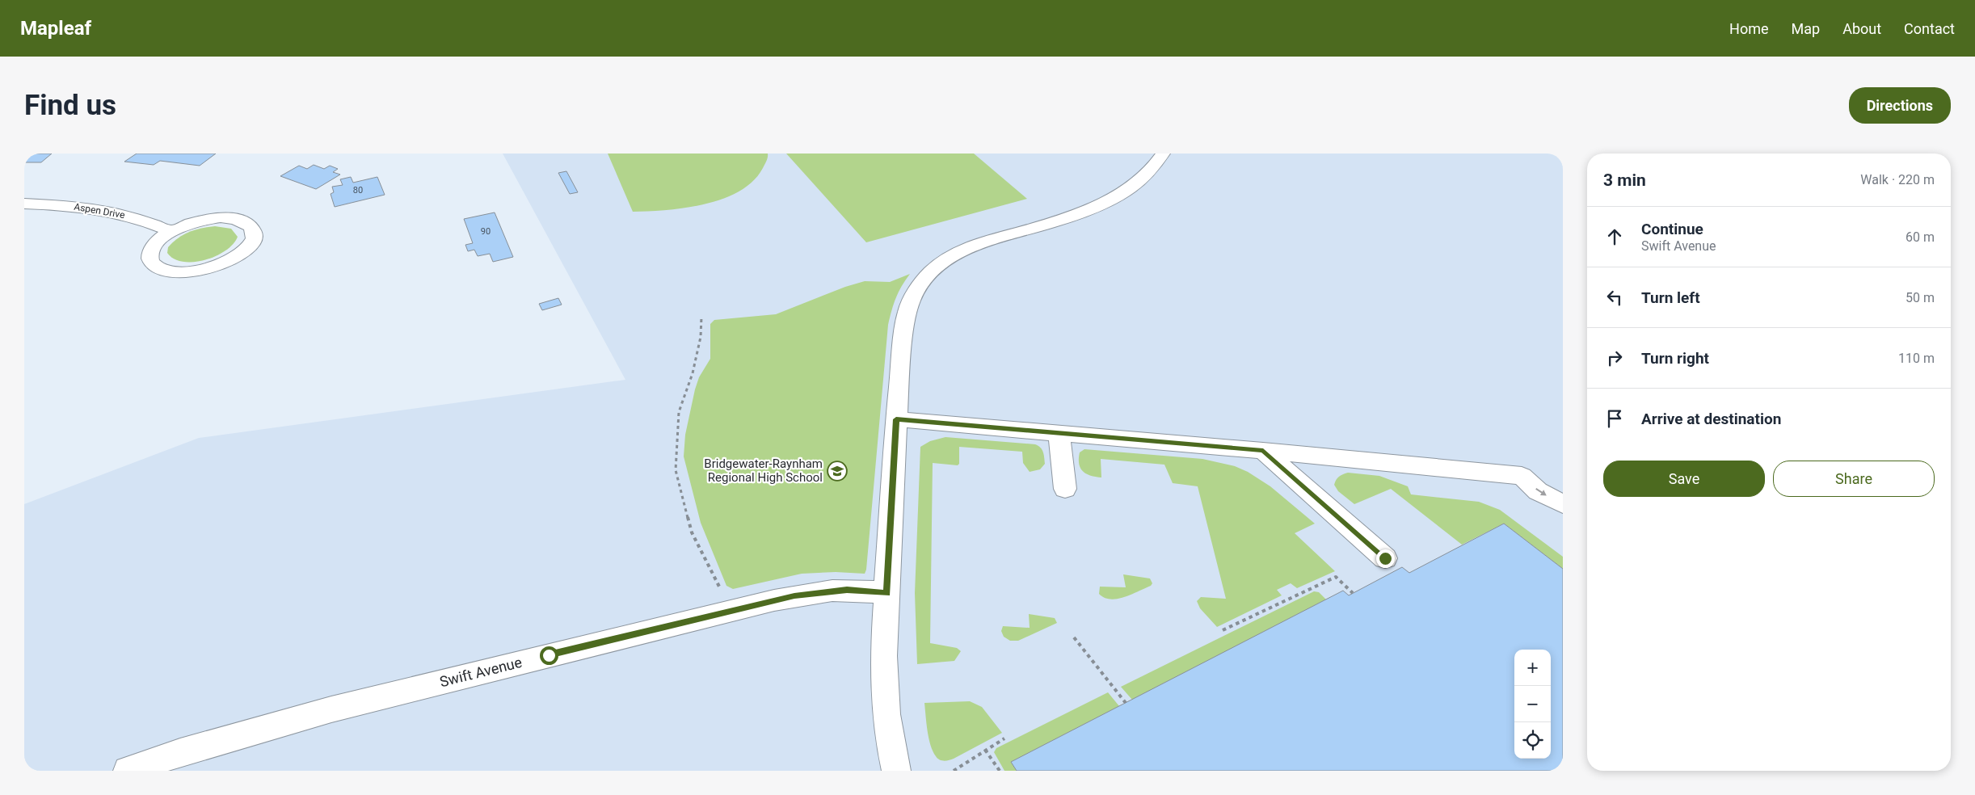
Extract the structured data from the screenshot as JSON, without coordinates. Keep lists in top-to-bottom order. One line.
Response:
{"streets":{"street":["Aspen Drive","Swift Avenue"]},"places":{"school or university":["Bridgewater-Raynham Regional High School"]},"house_numbers":["80","90"],"page":{"header":"Mapleaf","nav":["Home","Map","About","Contact"],"buttons":["Directions",["Save","Share"]],"title":"Find us","heading":["3 min","Walk · 220 m"],"list":[["Continue","Swift Avenue","60 m"],["Turn left","50 m"],["Turn right","110 m"],"Arrive at destination"],"map_buttons":["+","−"]}}
